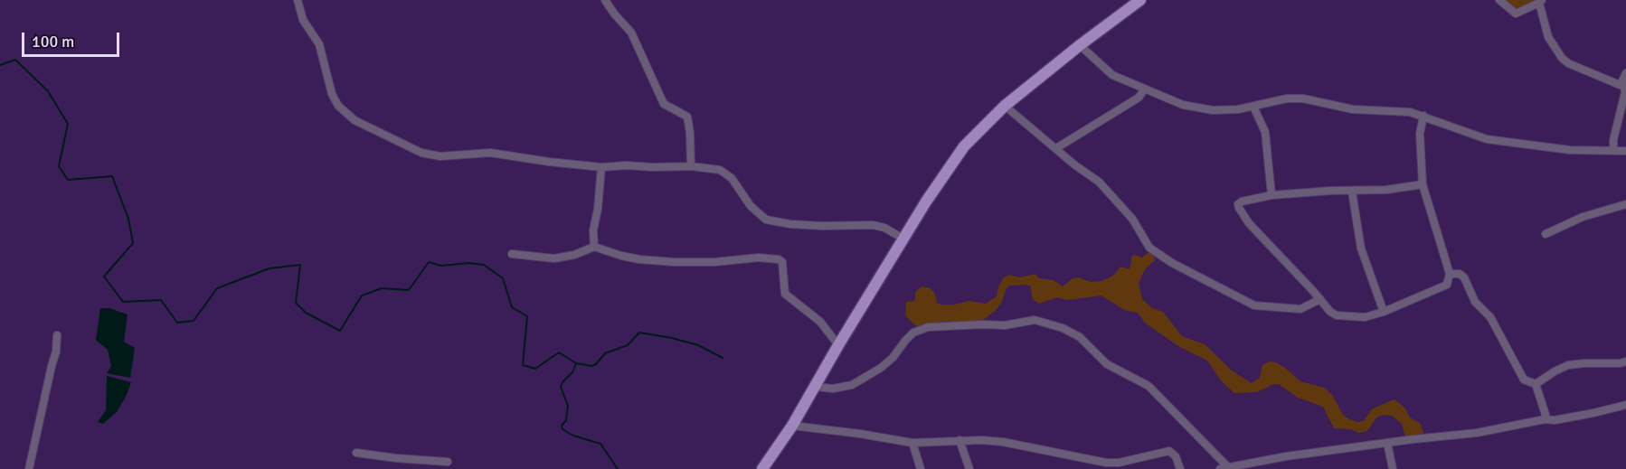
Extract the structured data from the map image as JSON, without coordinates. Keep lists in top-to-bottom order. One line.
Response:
{"scale_bar":"100 m"}
